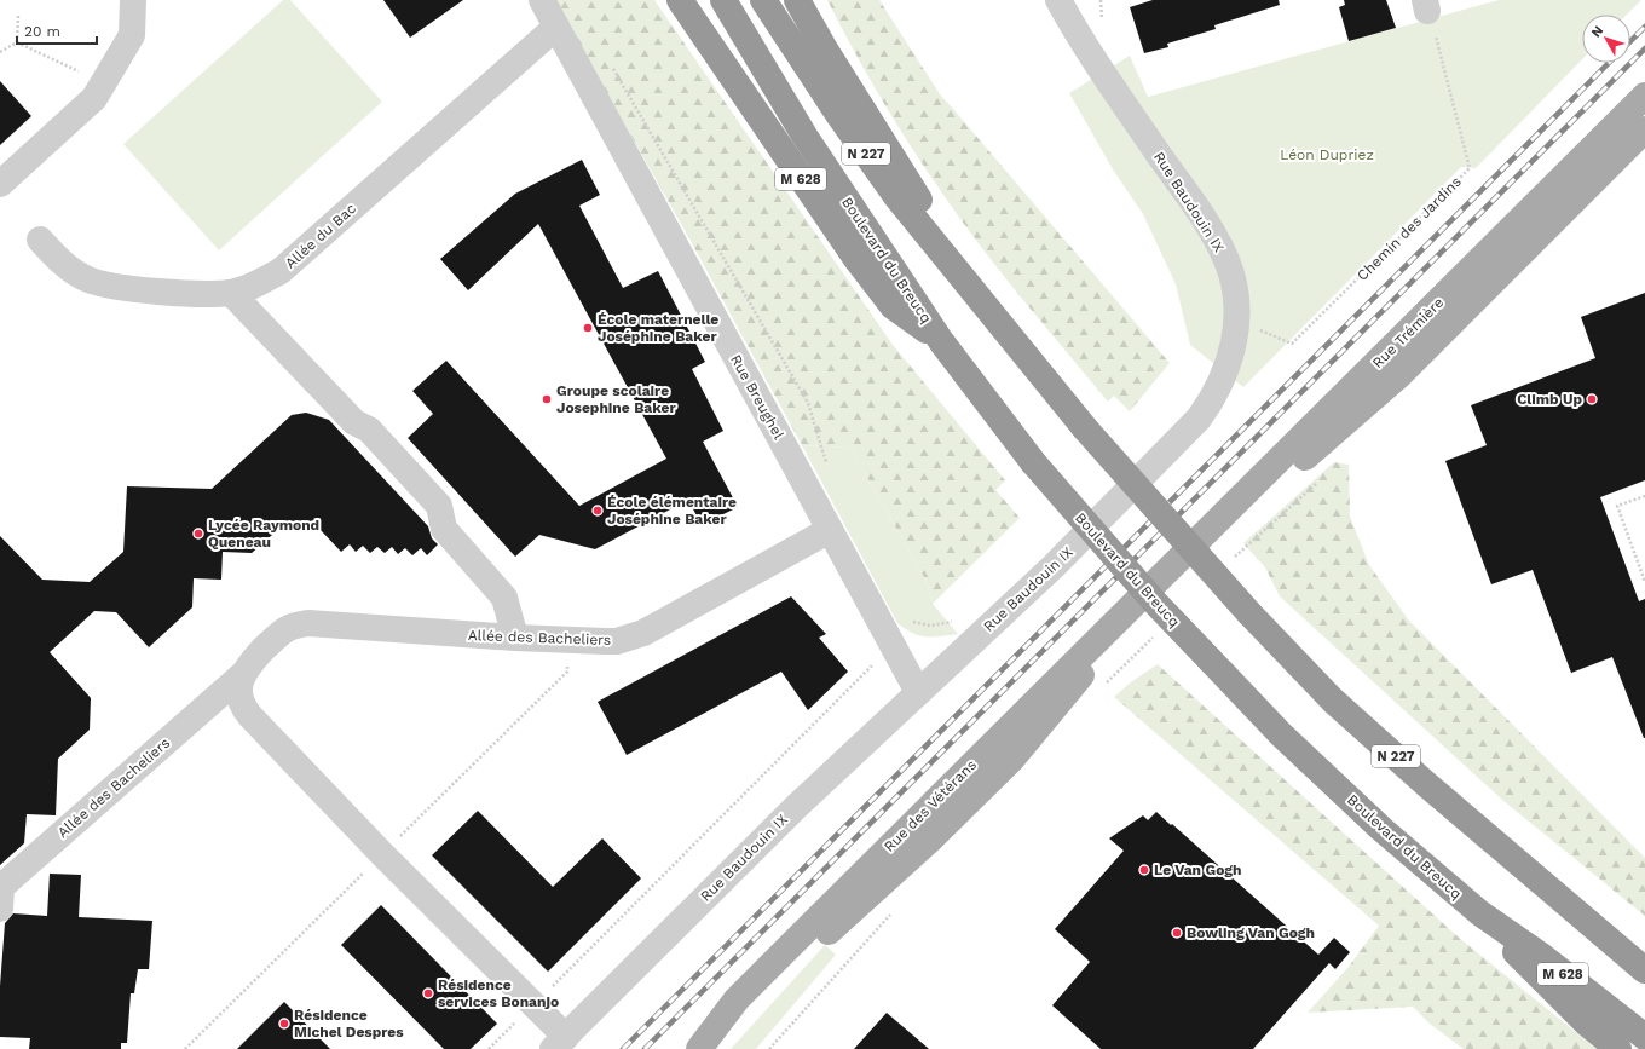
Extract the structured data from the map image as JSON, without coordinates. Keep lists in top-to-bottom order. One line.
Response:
{"streets":{"highway":["N 227","M 628","Boulevard du Breucq"],"main road":["Rue Trémière","Rue des Vétérans"],"street":["Rue Baudouin IX","Allée du Bac","Rue Breughel","Allée des Bacheliers"],"path":["Chemin des Jardins"]},"crossings":[["M 628","Boulevard du Breucq"],["Rue Baudouin IX","Chemin des Jardins"],["Rue Baudouin IX","Rue Breughel"],["Allée du Bac","Rue Breughel"],["Rue Trémière","Rue des Vétérans"],["Rue Breughel","Allée des Bacheliers"]],"parks":["Léon Dupriez"],"places":["École maternelle Joséphine Baker","Groupe scolaire Josephine Baker","Climb Up","École élémentaire Joséphine Baker","Lycée Raymond Queneau","Le Van Gogh","Bowling Van Gogh","Résidence services Bonanjo","Résidence Michel Despres"],"scale_bar":"20 m","north":"top left"}
